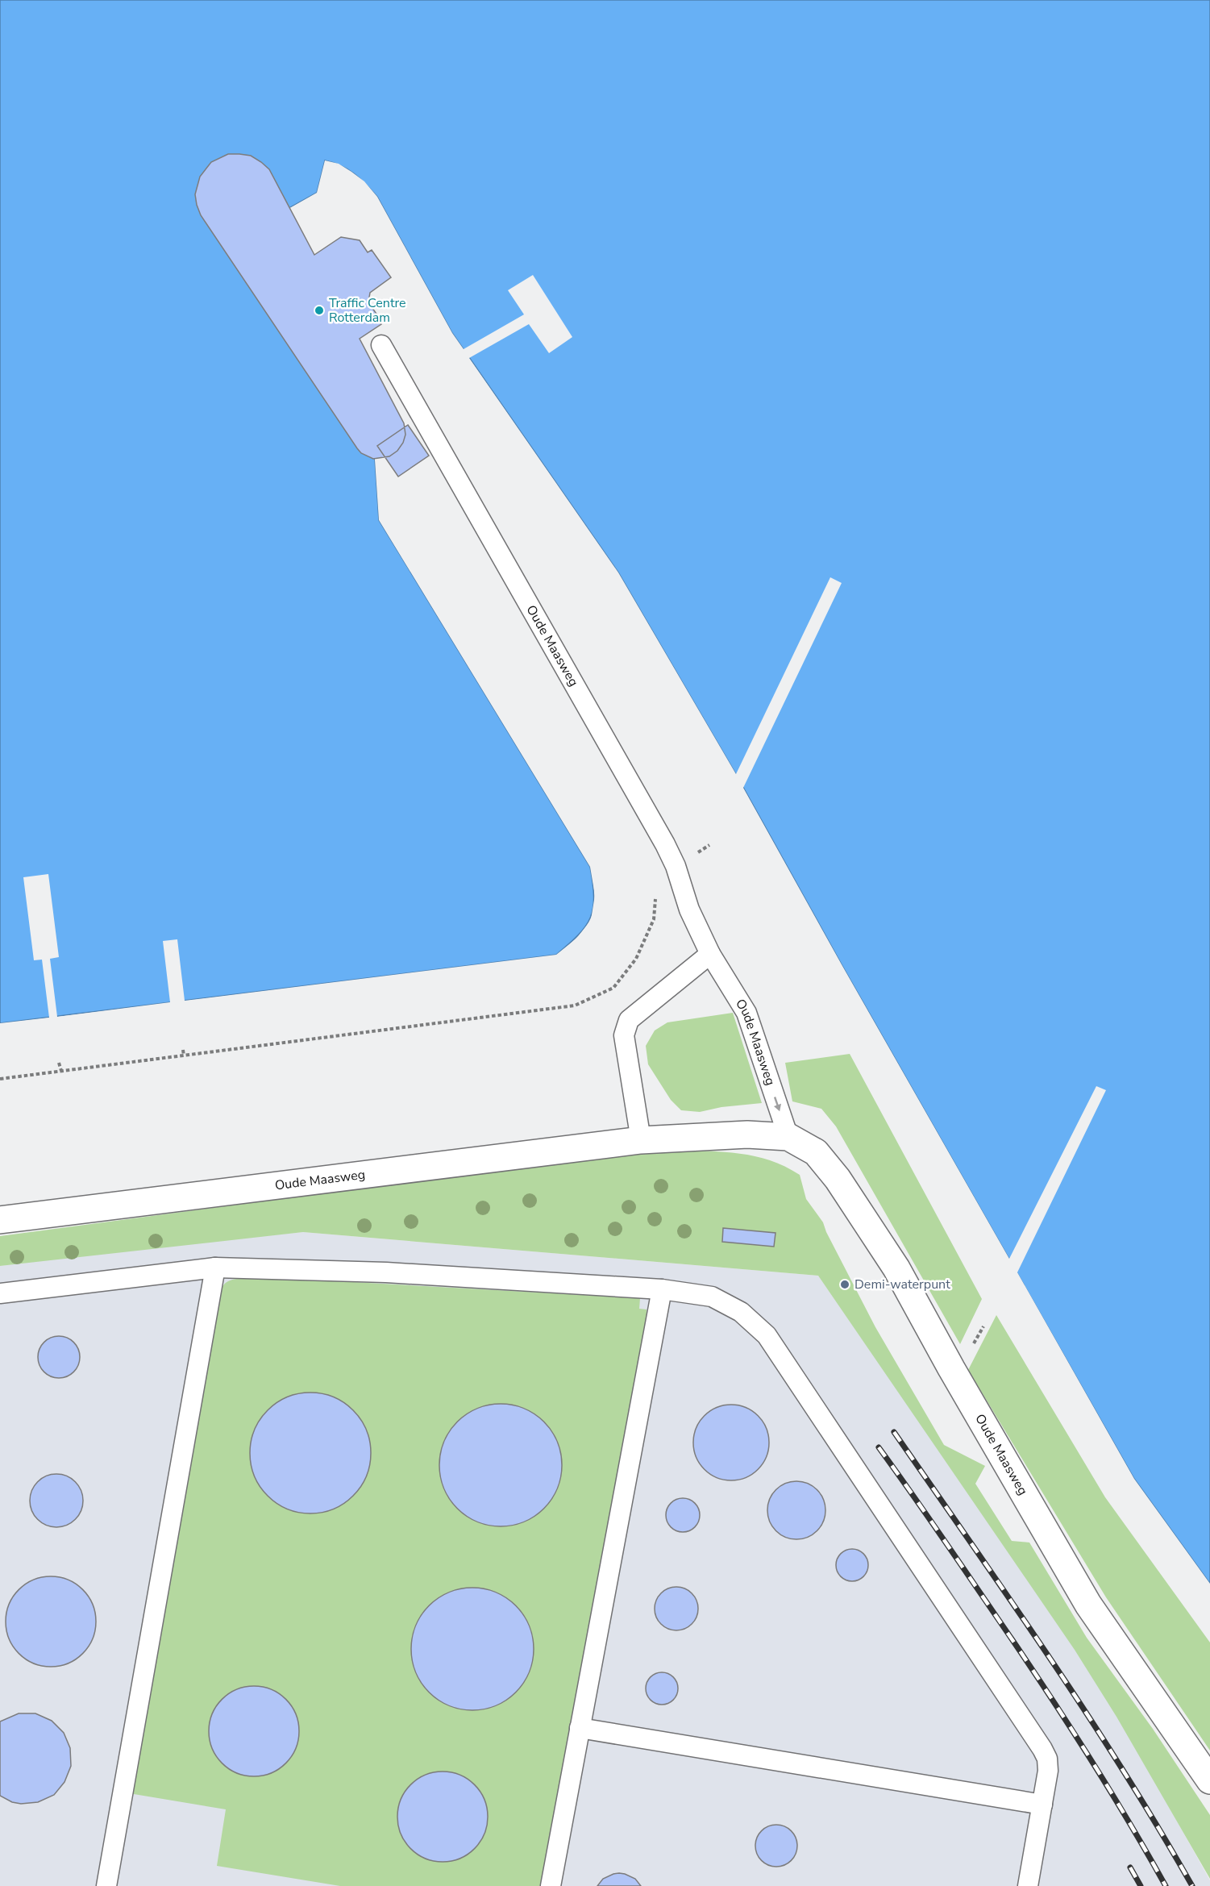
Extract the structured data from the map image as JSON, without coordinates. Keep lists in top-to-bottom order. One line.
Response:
{"streets":{"street":["Oude Maasweg"]},"places":["Traffic Centre Rotterdam","Demi-waterpunt"]}
